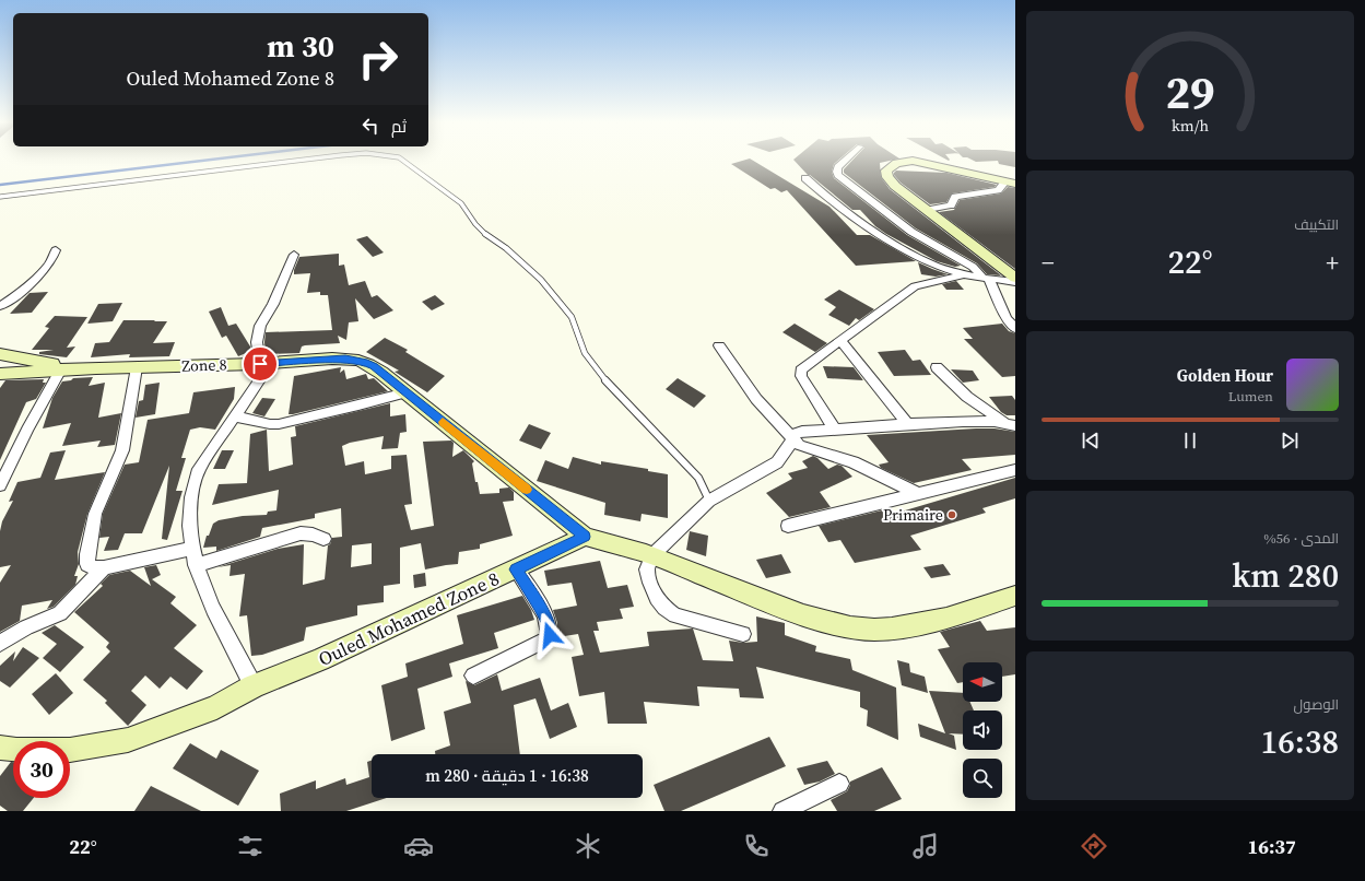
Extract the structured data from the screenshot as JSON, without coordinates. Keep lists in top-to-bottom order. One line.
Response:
{"streets":{"main road":["Zone 8","Ouled Mohamed Zone 8"]},"crossings":[["Zone 8","Ouled Mohamed Zone 8"]],"places":["Primaire"],"north":"left","page":{"turn":["30 m","Ouled Mohamed Zone 8"],"then":"ثم","tile":["التكييف",["المدى · 56%","280 km"],["الوصول","16:38"]],"heat":["−","22°","+"],"song":["Golden Hour","Lumen"],"limit":"30","trip":"16:38 · 1 دقيقة · 280 m","tabs":["16:37","22°"],"gauge":["29","km/h"]}}
